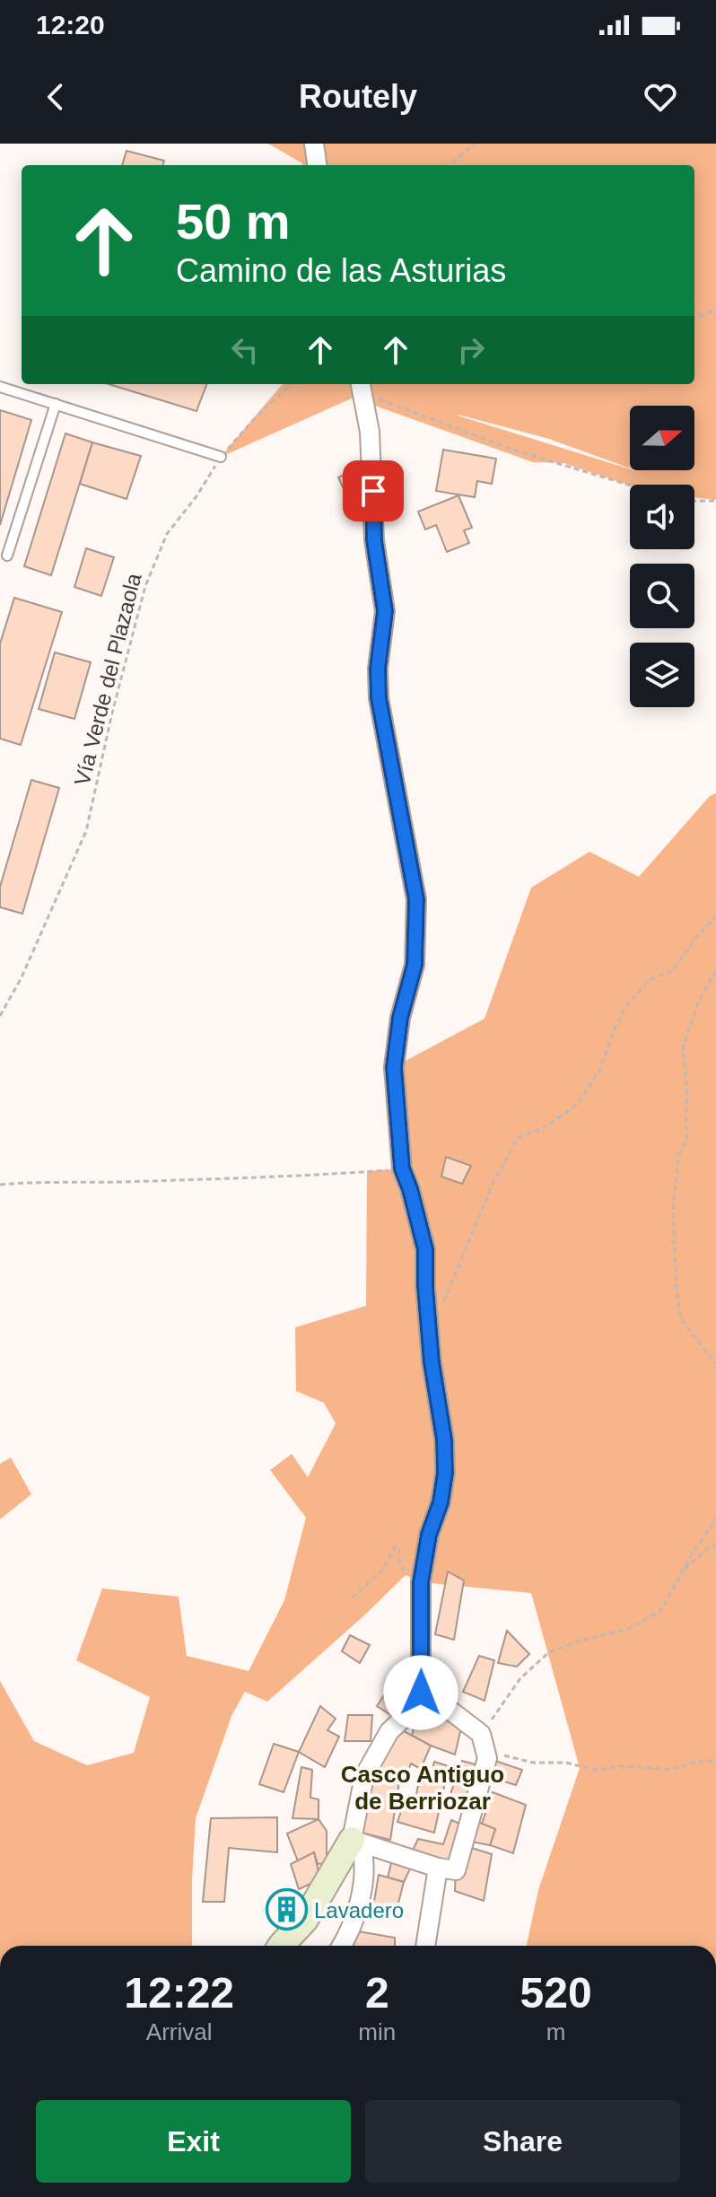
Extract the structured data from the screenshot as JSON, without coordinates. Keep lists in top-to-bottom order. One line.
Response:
{"streets":{"path":["Vía Verde del Plazaola"]},"districts":["Casco Antiguo de Berriozar"],"places":{"building":["Lavadero"]},"north":"right","page":{"status":"12:20","header":"Routely","turn":["50 m","Camino de las Asturias"],"eta":["12:22","Arrival","2","min","520","m"],"buttons":["Exit","Share"]}}
